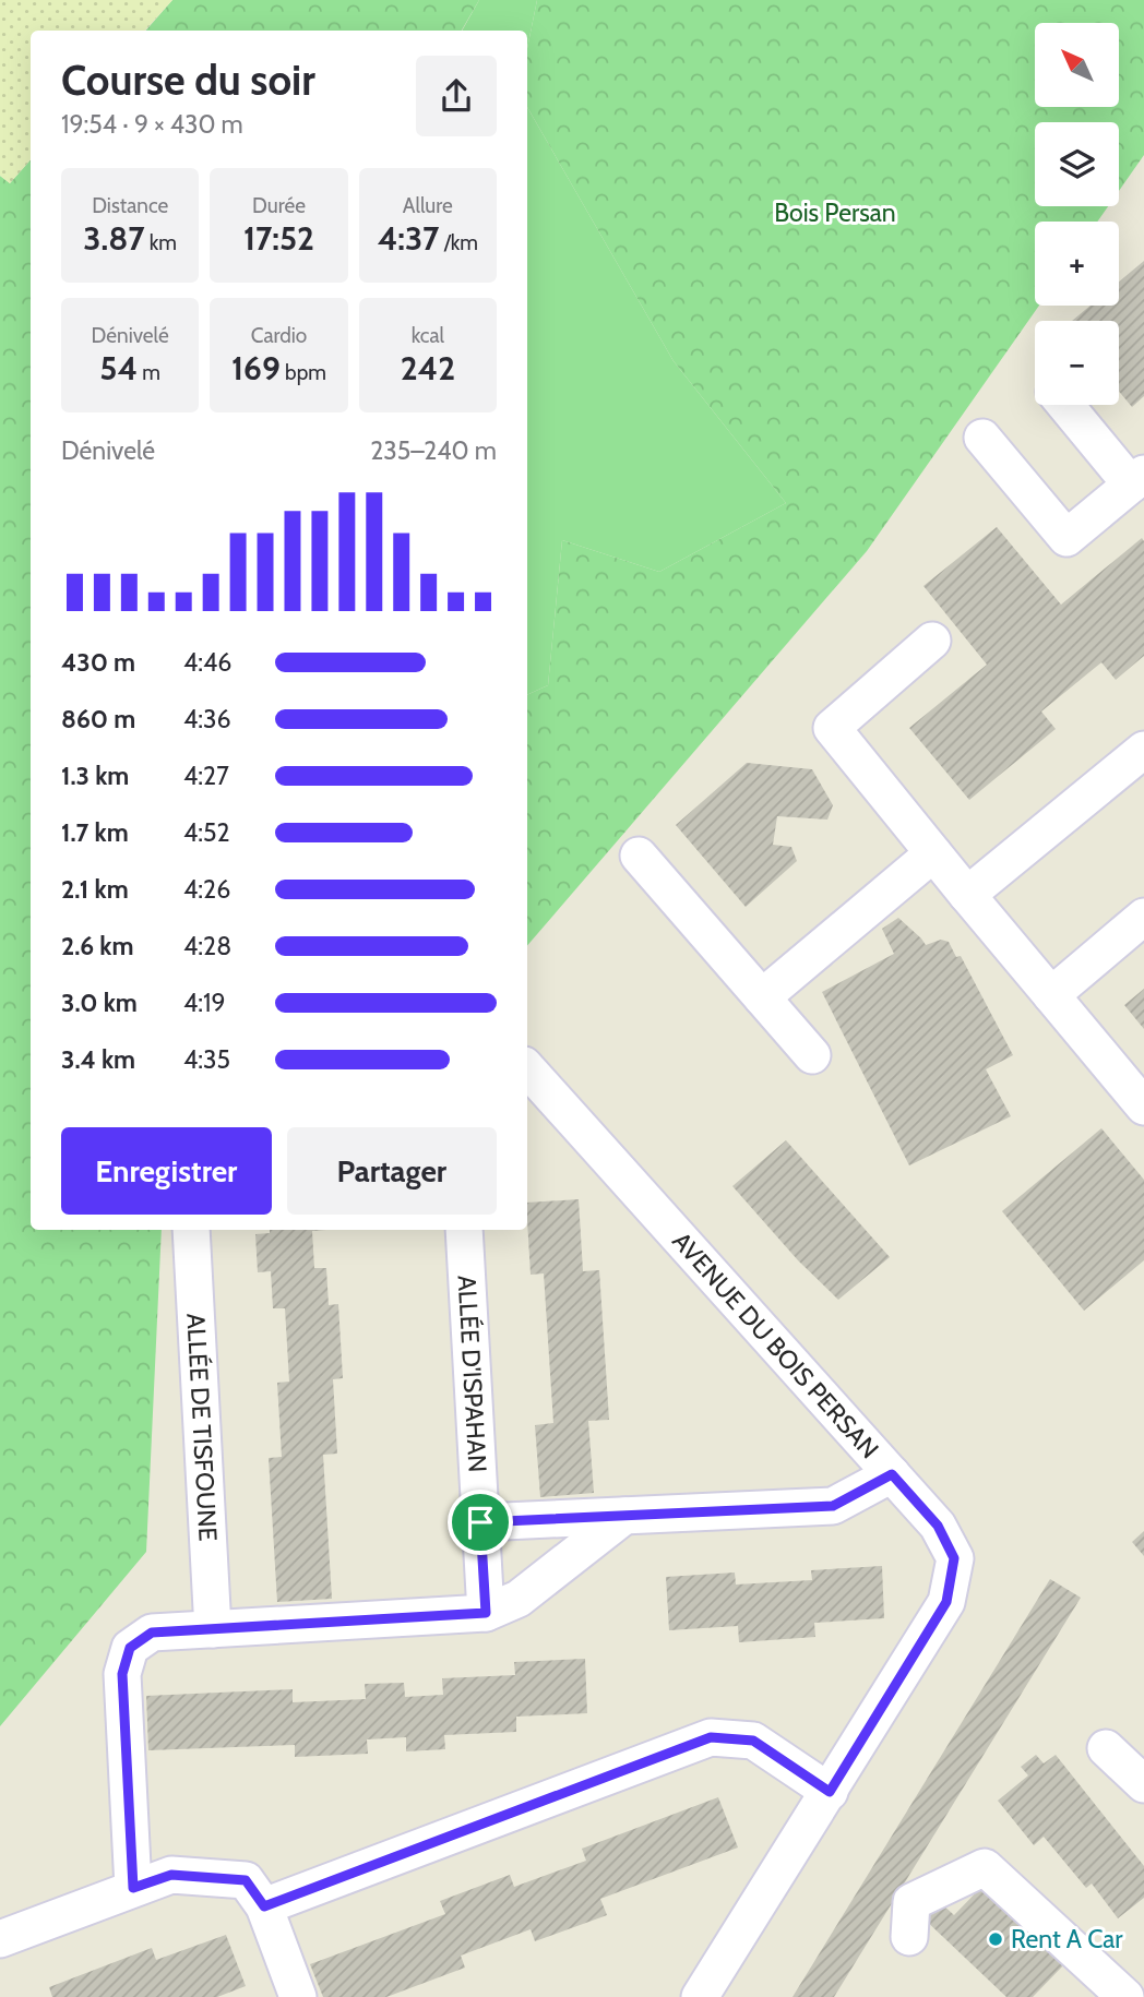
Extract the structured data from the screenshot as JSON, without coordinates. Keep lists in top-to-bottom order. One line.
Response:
{"streets":{"street":["AVENUE DU BOIS PERSAN","ALLÉE D'ISPAHAN","ALLÉE DE TISFOUNE"]},"parks":["Bois Persan"],"places":["Rent A Car"],"north":"top left","page":{"map_buttons":["+","−"],"heading":["Course du soir","19:54 · 9 × 430 m"],"stats":[["Distance","3.87 km"],["Durée","17:52"],["Allure","4:37 /km"],["Dénivelé","54 m"],["Cardio","169 bpm"],["kcal","242"]],"chart":["Dénivelé","235–240 m"],"list":[{"name":"430 m","note":"4:46"},{"name":"860 m","note":"4:36"},{"name":"1.3 km","note":"4:27"},{"name":"1.7 km","note":"4:52"},{"name":"2.1 km","note":"4:26"},{"name":"2.6 km","note":"4:28"},{"name":"3.0 km","note":"4:19"},{"name":"3.4 km","note":"4:35"}],"buttons":["Enregistrer","Partager"]}}
